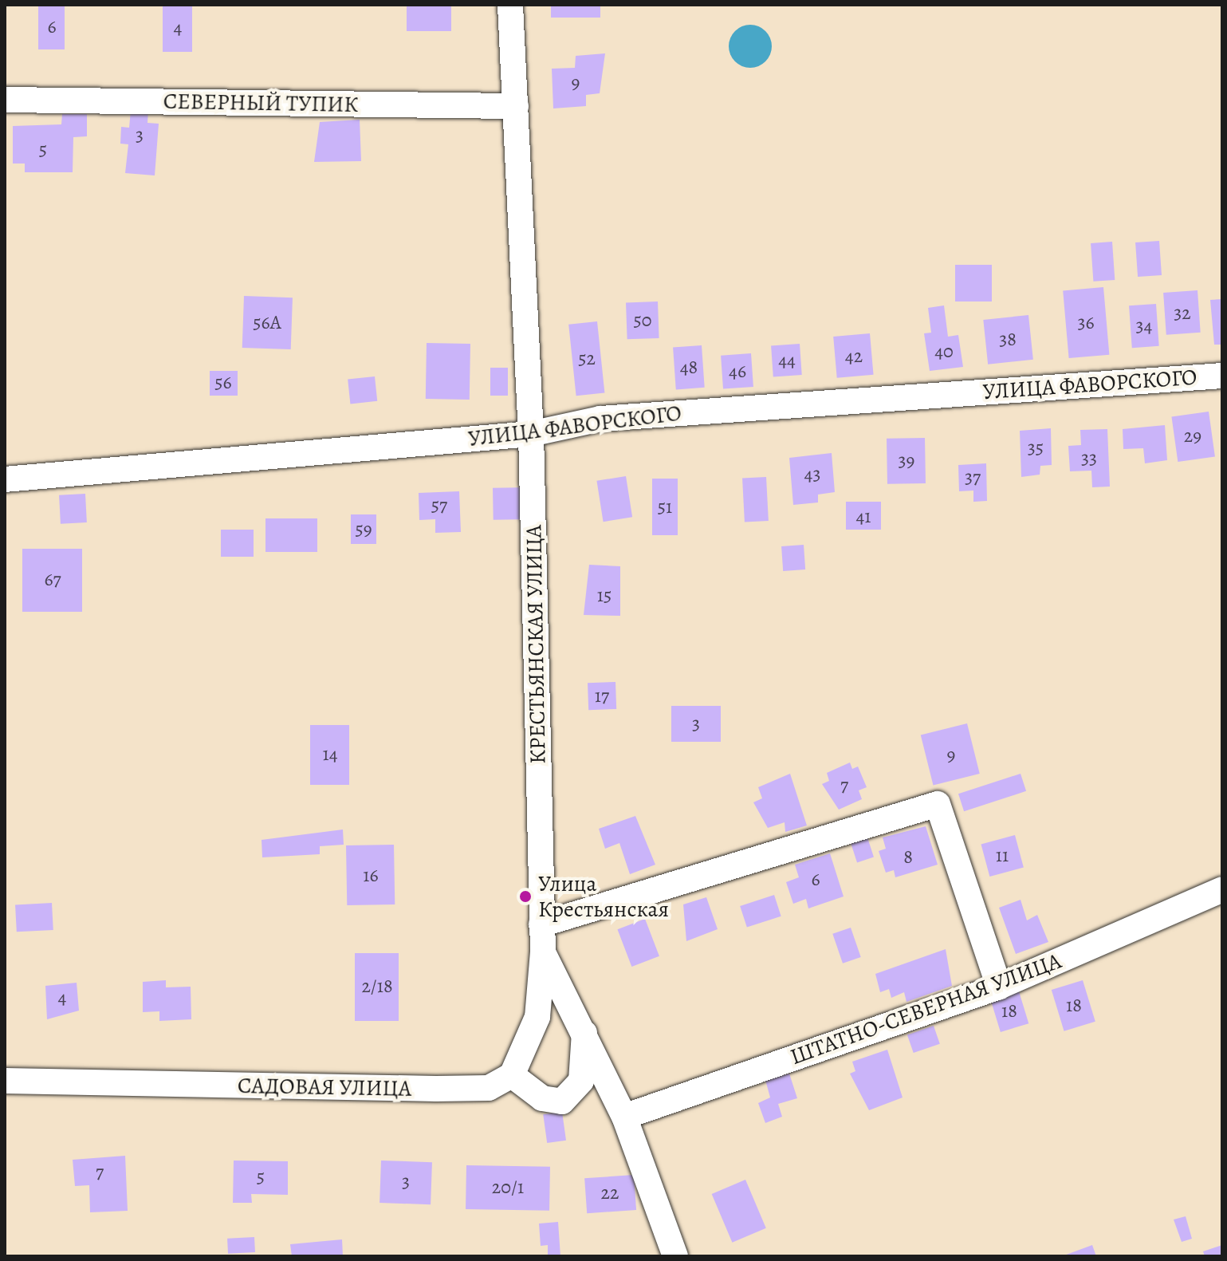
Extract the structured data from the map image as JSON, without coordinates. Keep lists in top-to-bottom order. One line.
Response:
{"streets":{"street":["СЕВЕРНЫЙ ТУПИК","УЛИЦА ФАВОРСКОГО","КРЕСТЬЯНСКАЯ УЛИЦА","ШТАТНО-СЕВЕРНАЯ УЛИЦА","САДОВАЯ УЛИЦА"]},"crossings":[["СЕВЕРНЫЙ ТУПИК","КРЕСТЬЯНСКАЯ УЛИЦА"],["УЛИЦА ФАВОРСКОГО","КРЕСТЬЯНСКАЯ УЛИЦА"],["КРЕСТЬЯНСКАЯ УЛИЦА","ШТАТНО-СЕВЕРНАЯ УЛИЦА"]],"places":["Улица Крестьянская"],"house_numbers":["6","4","9","3","5","32","50","56А","36","34","38","40","42","52","44","48","46","56","29","35","33","39","43","37","57","51","41","59","67","15","17","3","14","9","7","11","8","16","6","2/18","4","18","18","7","5","3","20/1","22"]}
